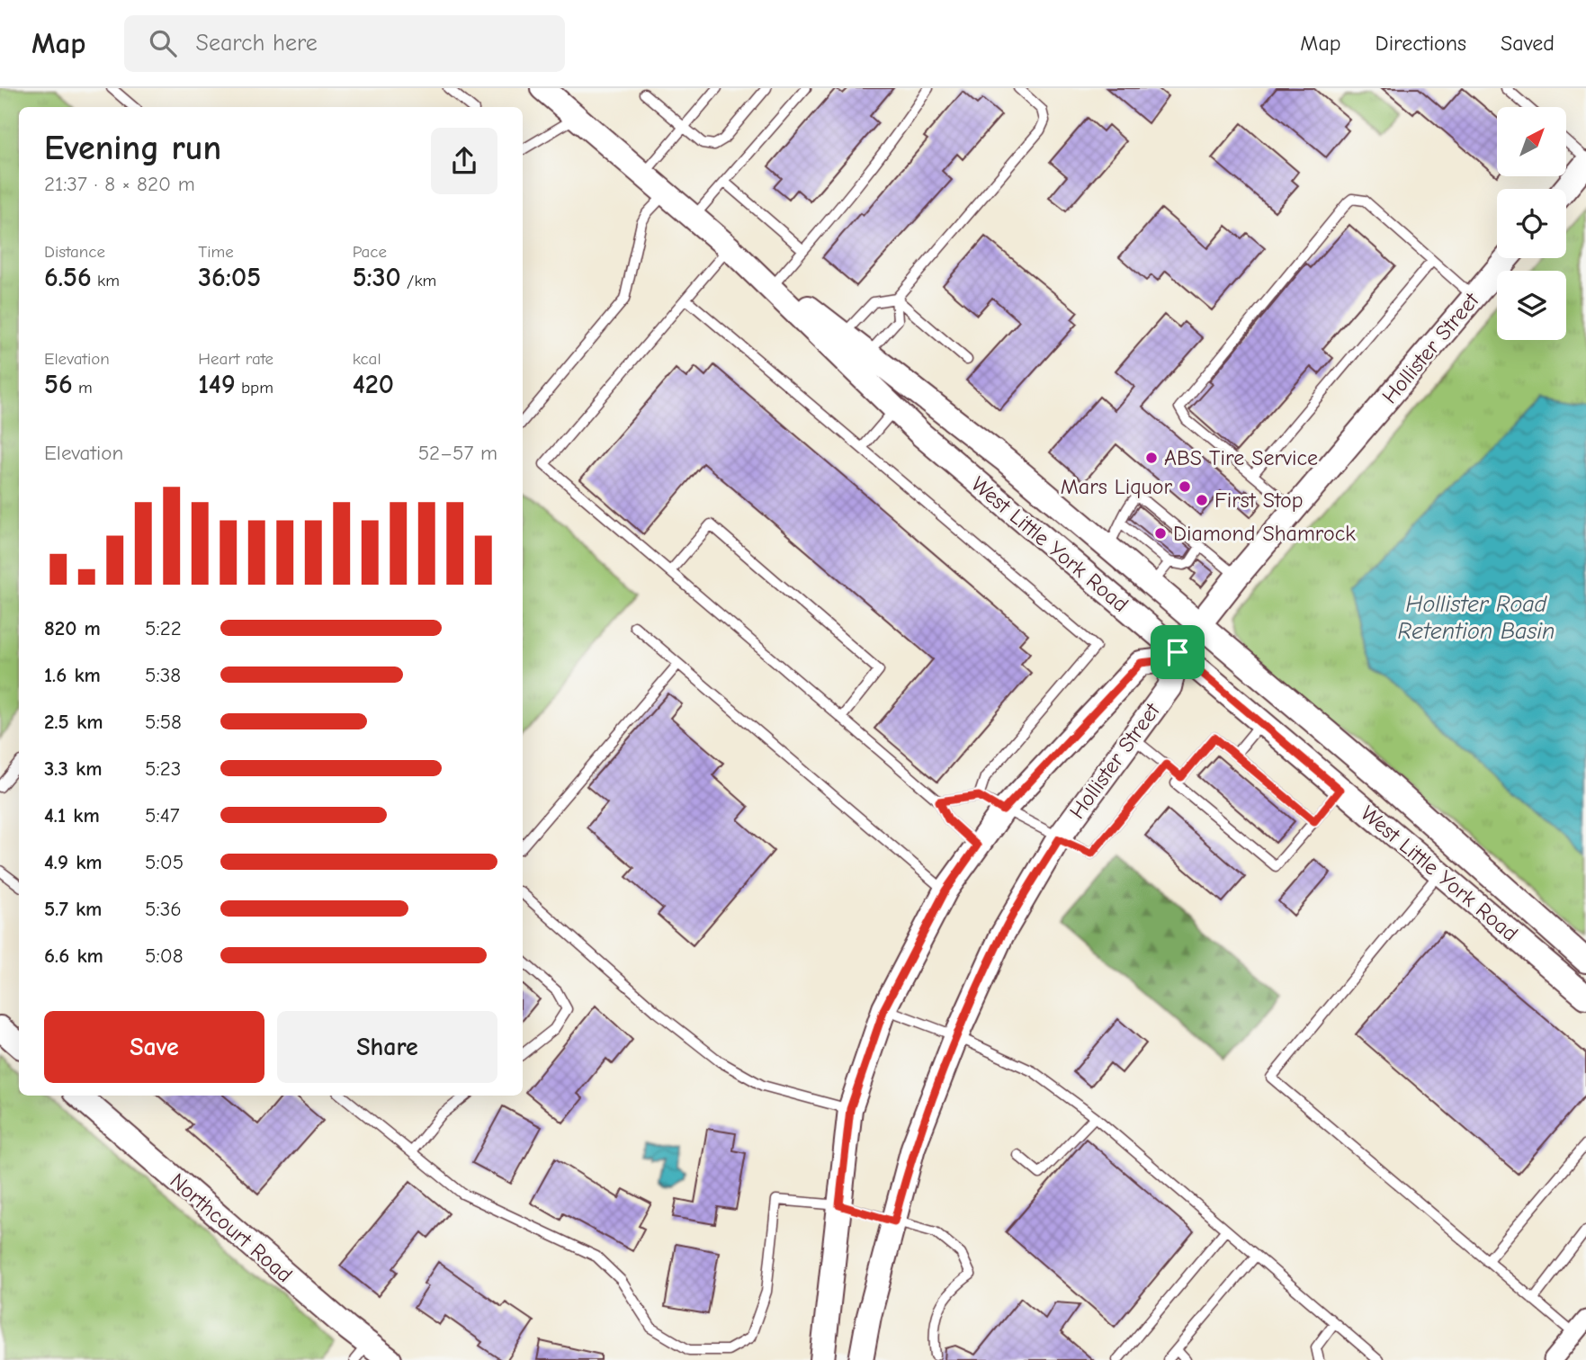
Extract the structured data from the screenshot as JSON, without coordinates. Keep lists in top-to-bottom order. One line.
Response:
{"streets":{"main road":["Hollister Street","West Little York Road","Northcourt Road"]},"crossings":[["Hollister Street","West Little York Road"]],"water":["Hollister Road Retention Basin"],"places":["ABS Tire Service","Mars Liquor","First Stop","Diamond Shamrock"],"north":"top right","page":{"header":"Map","search":"Search here","nav":["Map","Directions","Saved"],"heading":["Evening run","21:37 · 8 × 820 m"],"stats":[["Distance","6.56 km"],["Time","36:05"],["Pace","5:30 /km"],["Elevation","56 m"],["Heart rate","149 bpm"],["kcal","420"]],"chart":["Elevation","52–57 m"],"list":[{"name":"820 m","note":"5:22"},{"name":"1.6 km","note":"5:38"},{"name":"2.5 km","note":"5:58"},{"name":"3.3 km","note":"5:23"},{"name":"4.1 km","note":"5:47"},{"name":"4.9 km","note":"5:05"},{"name":"5.7 km","note":"5:36"},{"name":"6.6 km","note":"5:08"}],"buttons":["Save","Share"]}}
